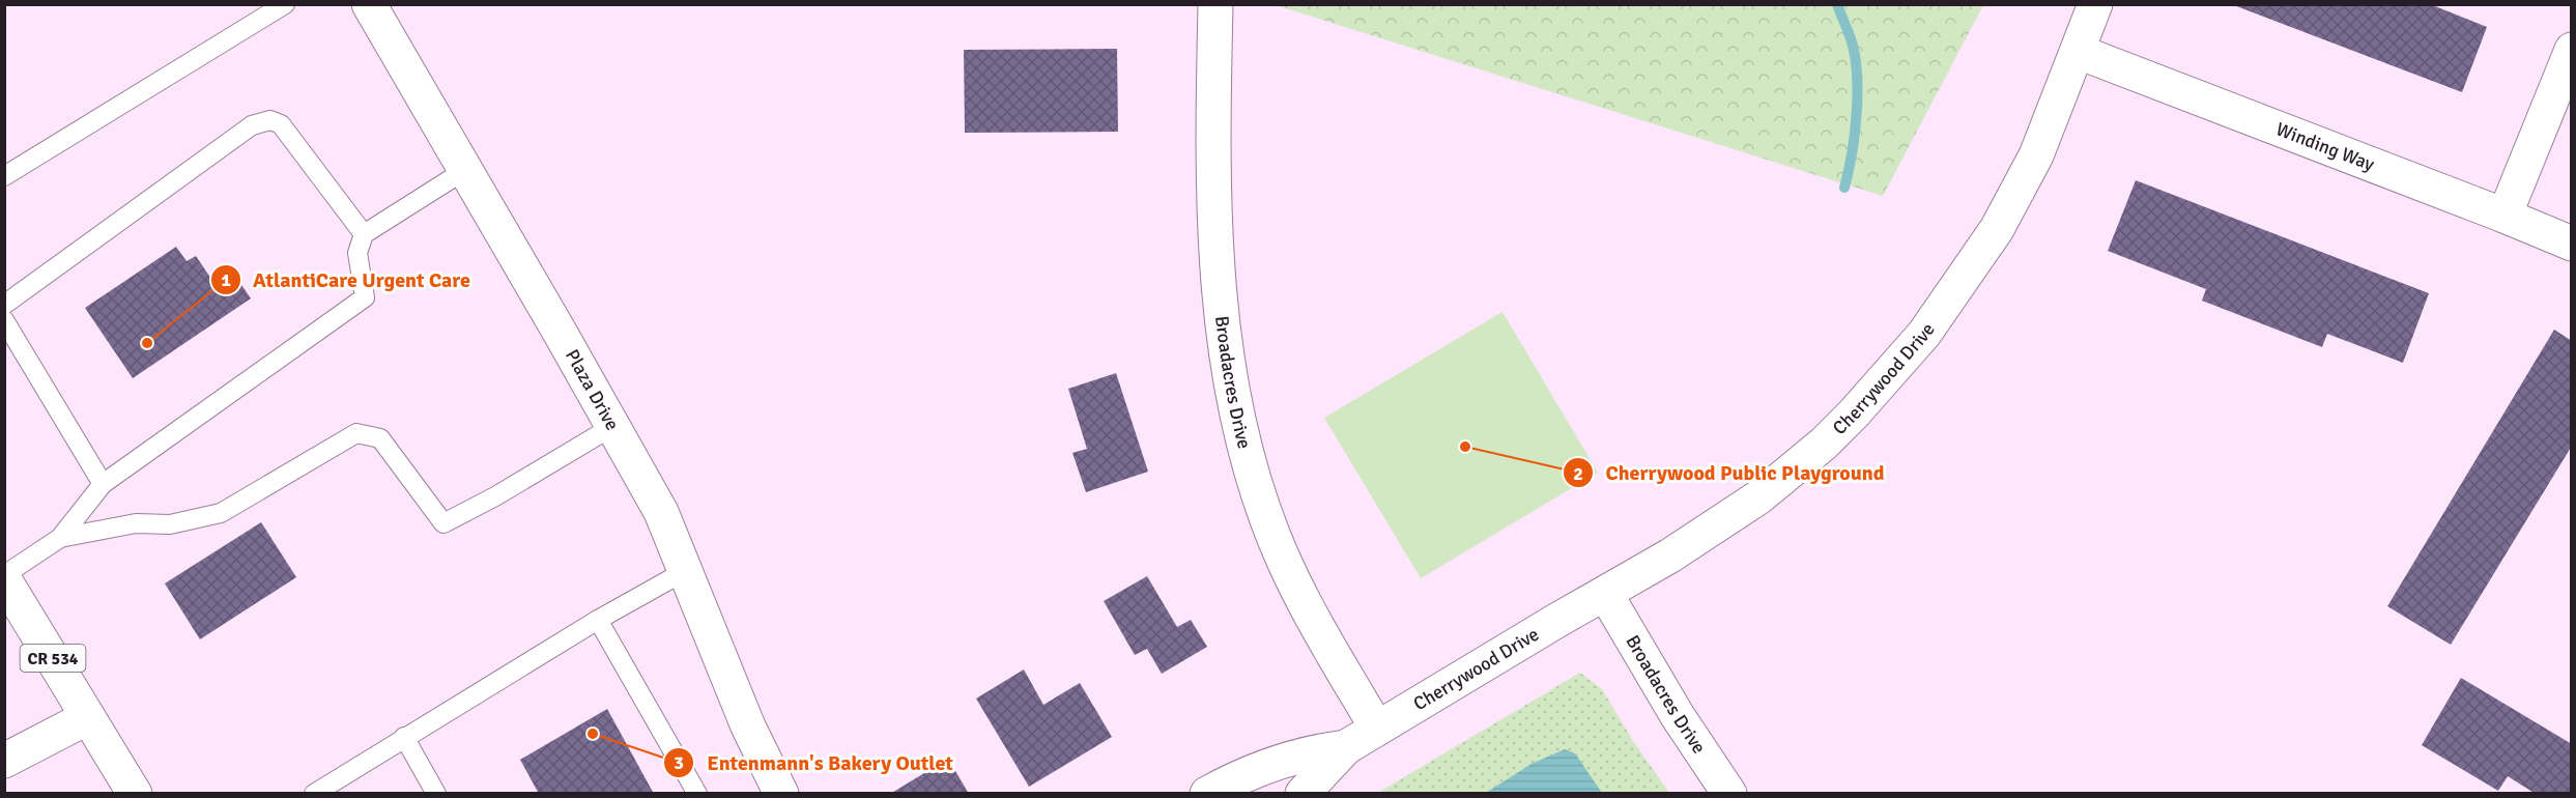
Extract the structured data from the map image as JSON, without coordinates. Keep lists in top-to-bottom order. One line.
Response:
{"streets":{"street":["Winding Way","Cherrywood Drive","Broadacres Drive","Plaza Drive","CR 534"]},"crossings":[["Winding Way","Cherrywood Drive"],["Cherrywood Drive","Broadacres Drive"]],"places":["AtlantiCare Urgent Care","Cherrywood Public Playground","Entenmann's Bakery Outlet"]}
